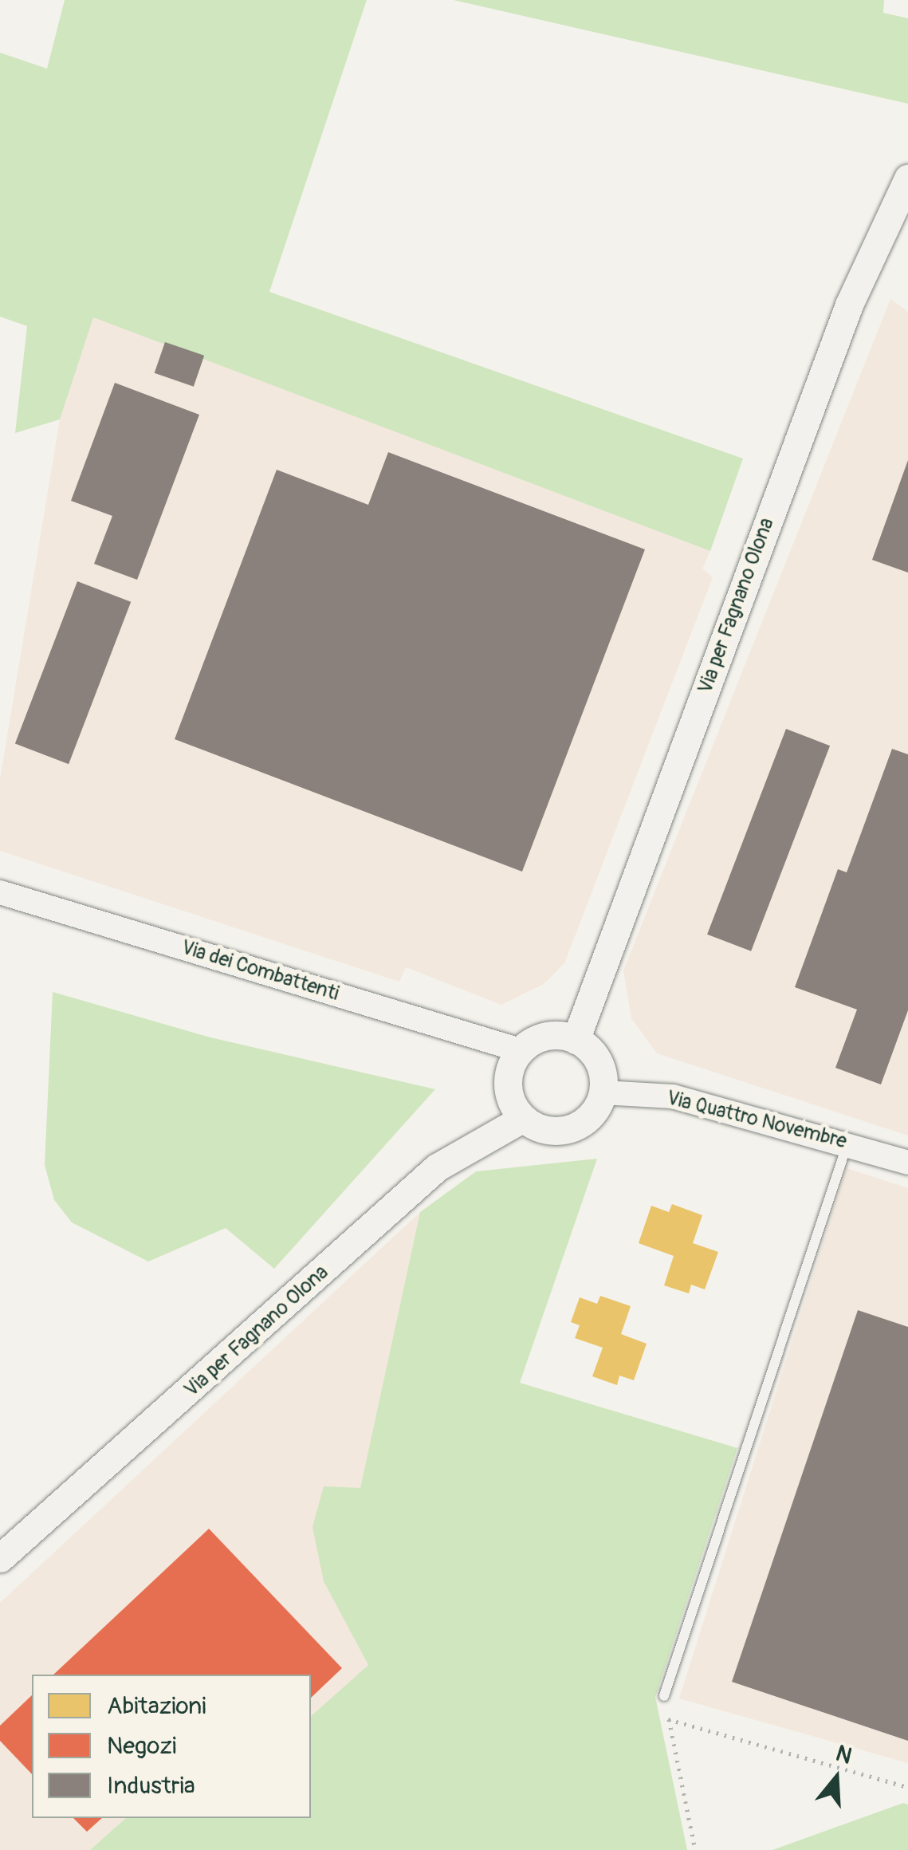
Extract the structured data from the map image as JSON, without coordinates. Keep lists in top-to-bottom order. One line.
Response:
{"streets":{"main road":["Via per Fagnano Olona"],"street":["Via dei Combattenti","Via Quattro Novembre"]},"crossings":[["Via per Fagnano Olona","Via dei Combattenti"],["Via per Fagnano Olona","Via Quattro Novembre"],["Via dei Combattenti","Via Quattro Novembre"]],"legend":["Abitazioni","Negozi","Industria"],"north":"top"}
